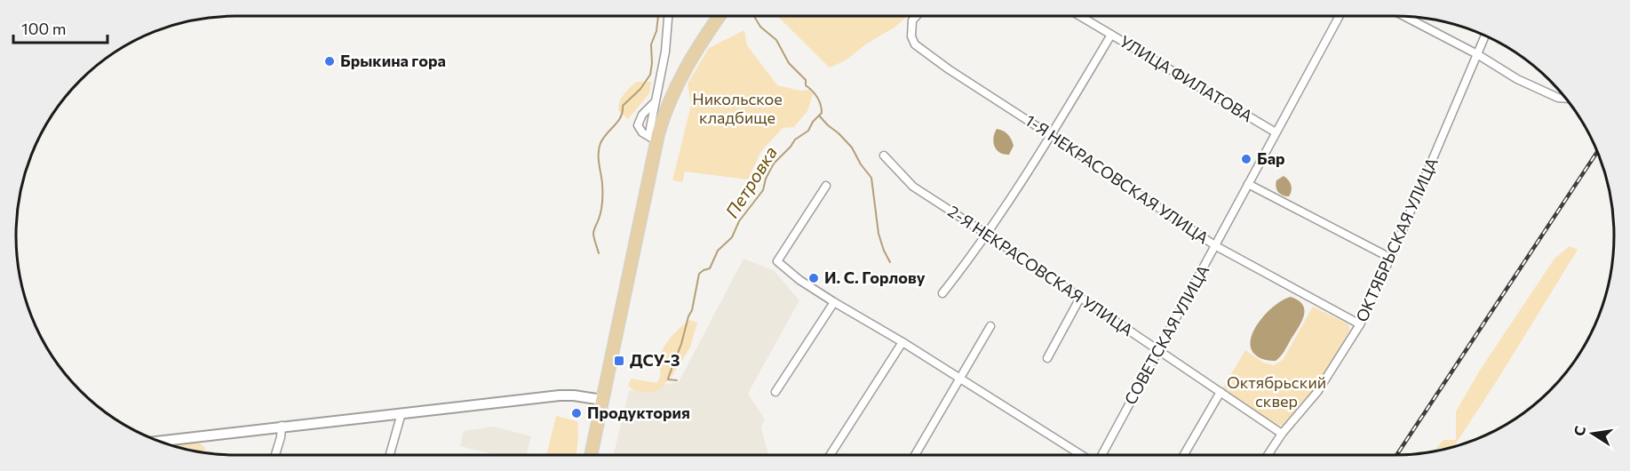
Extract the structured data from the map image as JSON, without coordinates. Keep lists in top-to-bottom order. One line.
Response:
{"streets":{"street":["УЛИЦА ФИЛАТОВА","1-Я НЕКРАСОВСКАЯ УЛИЦА","ОКТЯБРЬСКАЯ УЛИЦА","2-Я НЕКРАСОВСКАЯ УЛИЦА","СОВЕТСКАЯ УЛИЦА"]},"crossings":[["УЛИЦА ФИЛАТОВА","СОВЕТСКАЯ УЛИЦА"],["1-Я НЕКРАСОВСКАЯ УЛИЦА","ОКТЯБРЬСКАЯ УЛИЦА"],["1-Я НЕКРАСОВСКАЯ УЛИЦА","СОВЕТСКАЯ УЛИЦА"],["ОКТЯБРЬСКАЯ УЛИЦА","2-Я НЕКРАСОВСКАЯ УЛИЦА"],["2-Я НЕКРАСОВСКАЯ УЛИЦА","СОВЕТСКАЯ УЛИЦА"]],"water":["Петровка"],"parks":["Никольское кладбище","Октябрьский сквер"],"places":{"other":["Брыкина гора","Бар","И. С. Горлову","Продуктория"],"transit":["ДСУ-3"]},"scale_bar":"100 m","north":"left"}
